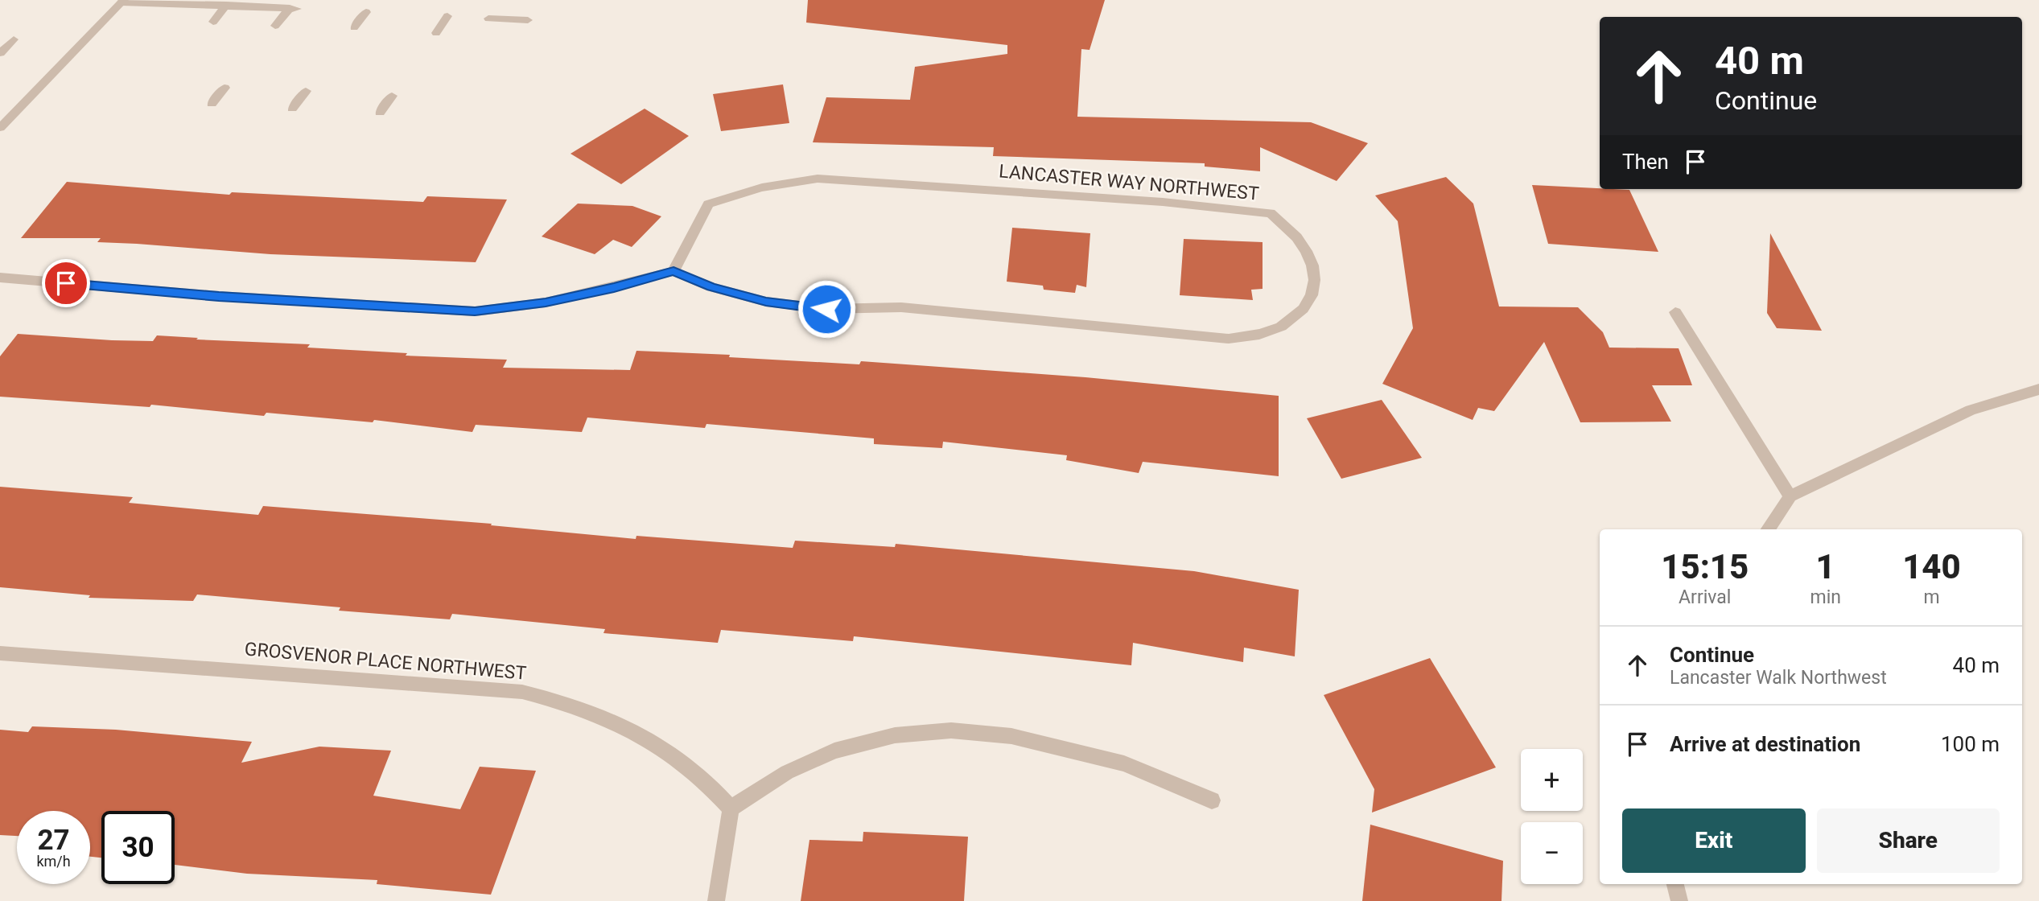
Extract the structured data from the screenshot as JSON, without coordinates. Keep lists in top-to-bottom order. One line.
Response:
{"streets":{"street":["LANCASTER WAY NORTHWEST","GROSVENOR PLACE NORTHWEST"]},"page":{"turn":["40 m","Continue"],"then":"Then","eta":["15:15","Arrival","1","min","140","m"],"list":[{"name":"Continue","note":"Lancaster Walk Northwest","value":"40 m"},{"name":"Arrive at destination","value":"100 m"}],"map_buttons":["+","−"],"buttons":["Exit","Share"],"speed":"27 km/h","limit":"30"}}
